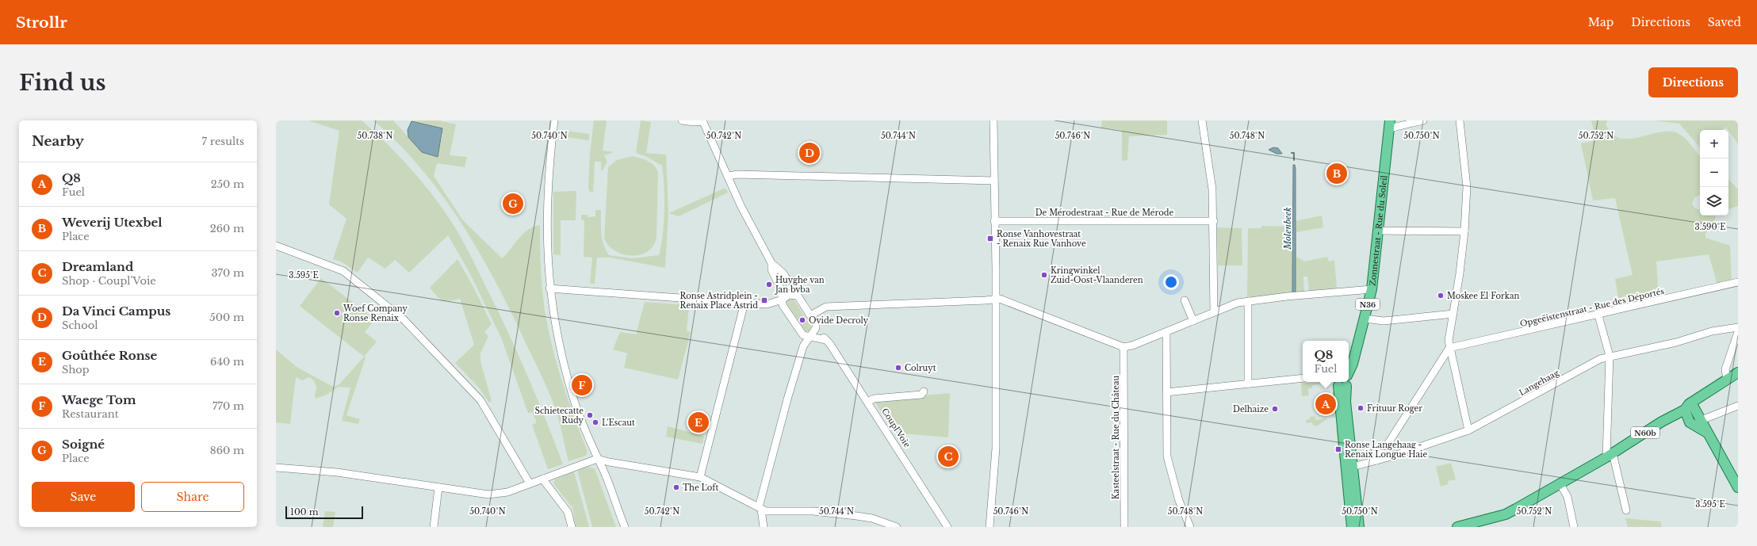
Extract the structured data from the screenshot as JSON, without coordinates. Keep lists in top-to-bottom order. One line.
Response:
{"streets":{"main road":["Zonnestraat - Rue du Soleil","N36","N60b"],"street":["De Mérodestraat - Rue de Mérode","Opgeëistenstraat - Rue des Déportés","Langehaag","Coupl'Voie","Kasteelstraat - Rue du Château"]},"crossings":[["N36","Langehaag"]],"water":["Molenbeek"],"places":{"transit":["Ronse Vanhovestraat - Renaix Rue Vanhove","Ronse Astridplein - Renaix Place Astrid","Ronse Langehaag - Renaix Longue Haie"],"other":["Kringwinkel Zuid-Oost-Vlaanderen","Huyghe van Jan bvba","Moskee El Forkan","Woef Company Ronse Renaix","Ovide Decroly","Colruyt","Frituur Roger","Delhaize","Schietecatte Rudy","L'Escaut","The Loft"]},"scale_bar":"100 m","page":{"header":"Strollr","nav":["Map","Directions","Saved"],"buttons":["Directions",["Save","Share"]],"title":"Find us","heading":["Nearby","7 results"],"map_buttons":["+","−"],"pins":["D","B","G","F","A","E","C"],"list":[{"mark":"A","name":"Q8","note":"Fuel","value":"250 m"},{"mark":"B","name":"Weverij Utexbel","note":"Place","value":"260 m"},{"mark":"C","name":"Dreamland","note":"Shop · Coupl'Voie","value":"370 m"},{"mark":"D","name":"Da Vinci Campus","note":"School","value":"500 m"},{"mark":"E","name":"Goûthée Ronse","note":"Shop","value":"640 m"},{"mark":"F","name":"Waege Tom","note":"Restaurant","value":"770 m"},{"mark":"G","name":"Soigné","note":"Place","value":"860 m"}],"popup":["Q8","Fuel"],"scale":"100 m"},"coordinates":["50.738°N","50.740°N","50.742°N","50.744°N","50.746°N","50.748°N","50.750°N","50.752°N","3.590°E","3.595°E"]}
